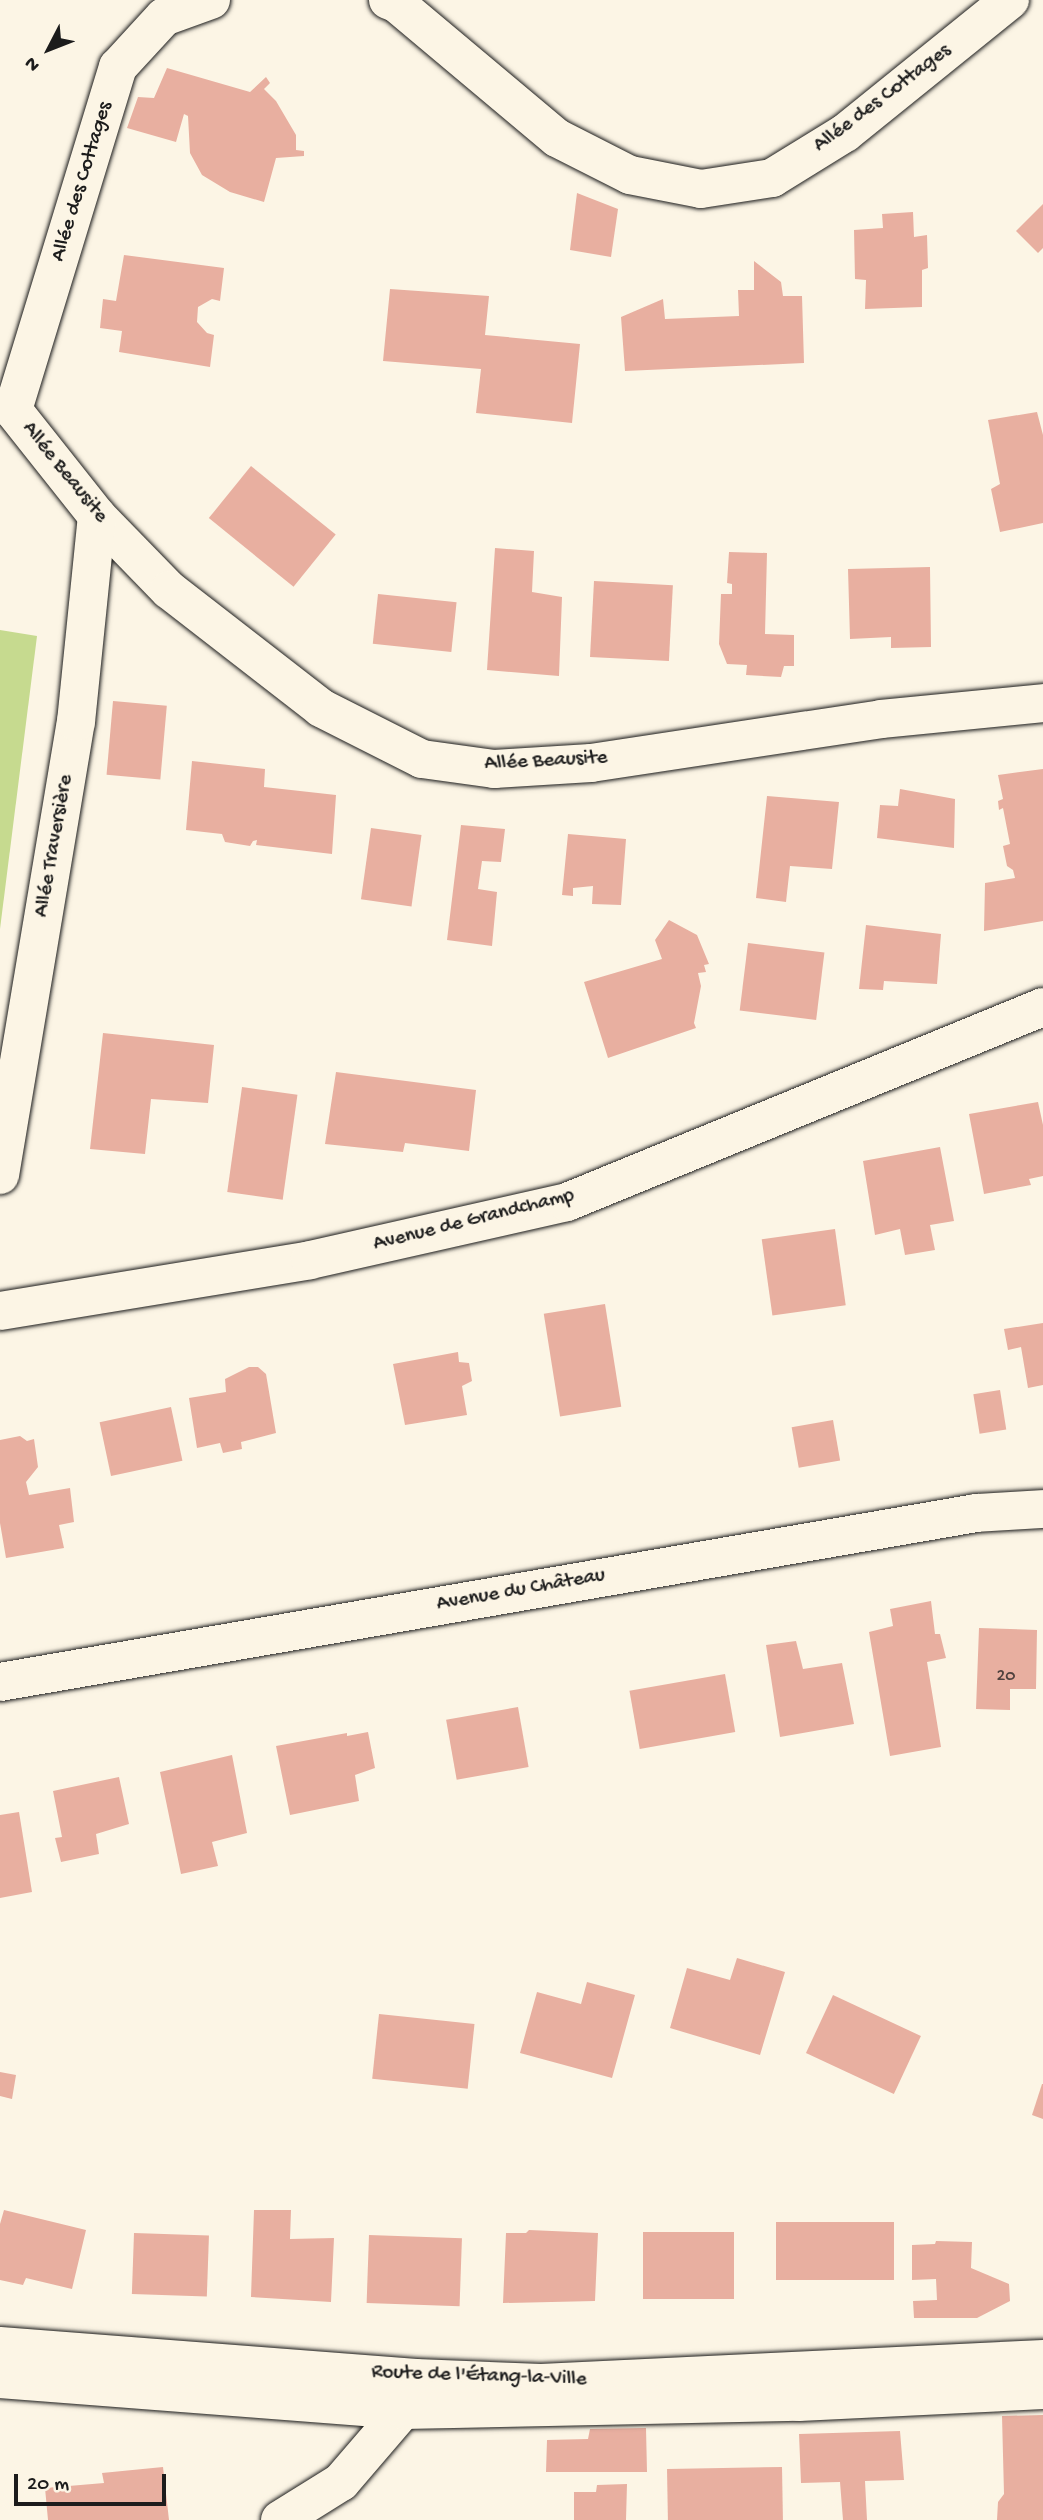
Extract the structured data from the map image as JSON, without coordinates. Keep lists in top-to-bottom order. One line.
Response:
{"streets":{"street":["Allée des Cottages","Allée Beausite","Allée Traversière","Avenue de Grandchamp","Avenue du Château","Route de l'Étang-la-Ville"]},"crossings":[["Allée des Cottages","Allée Beausite"],["Allée Beausite","Allée Traversière"]],"house_numbers":["20"],"scale_bar":"20 m","north":"bottom left"}
